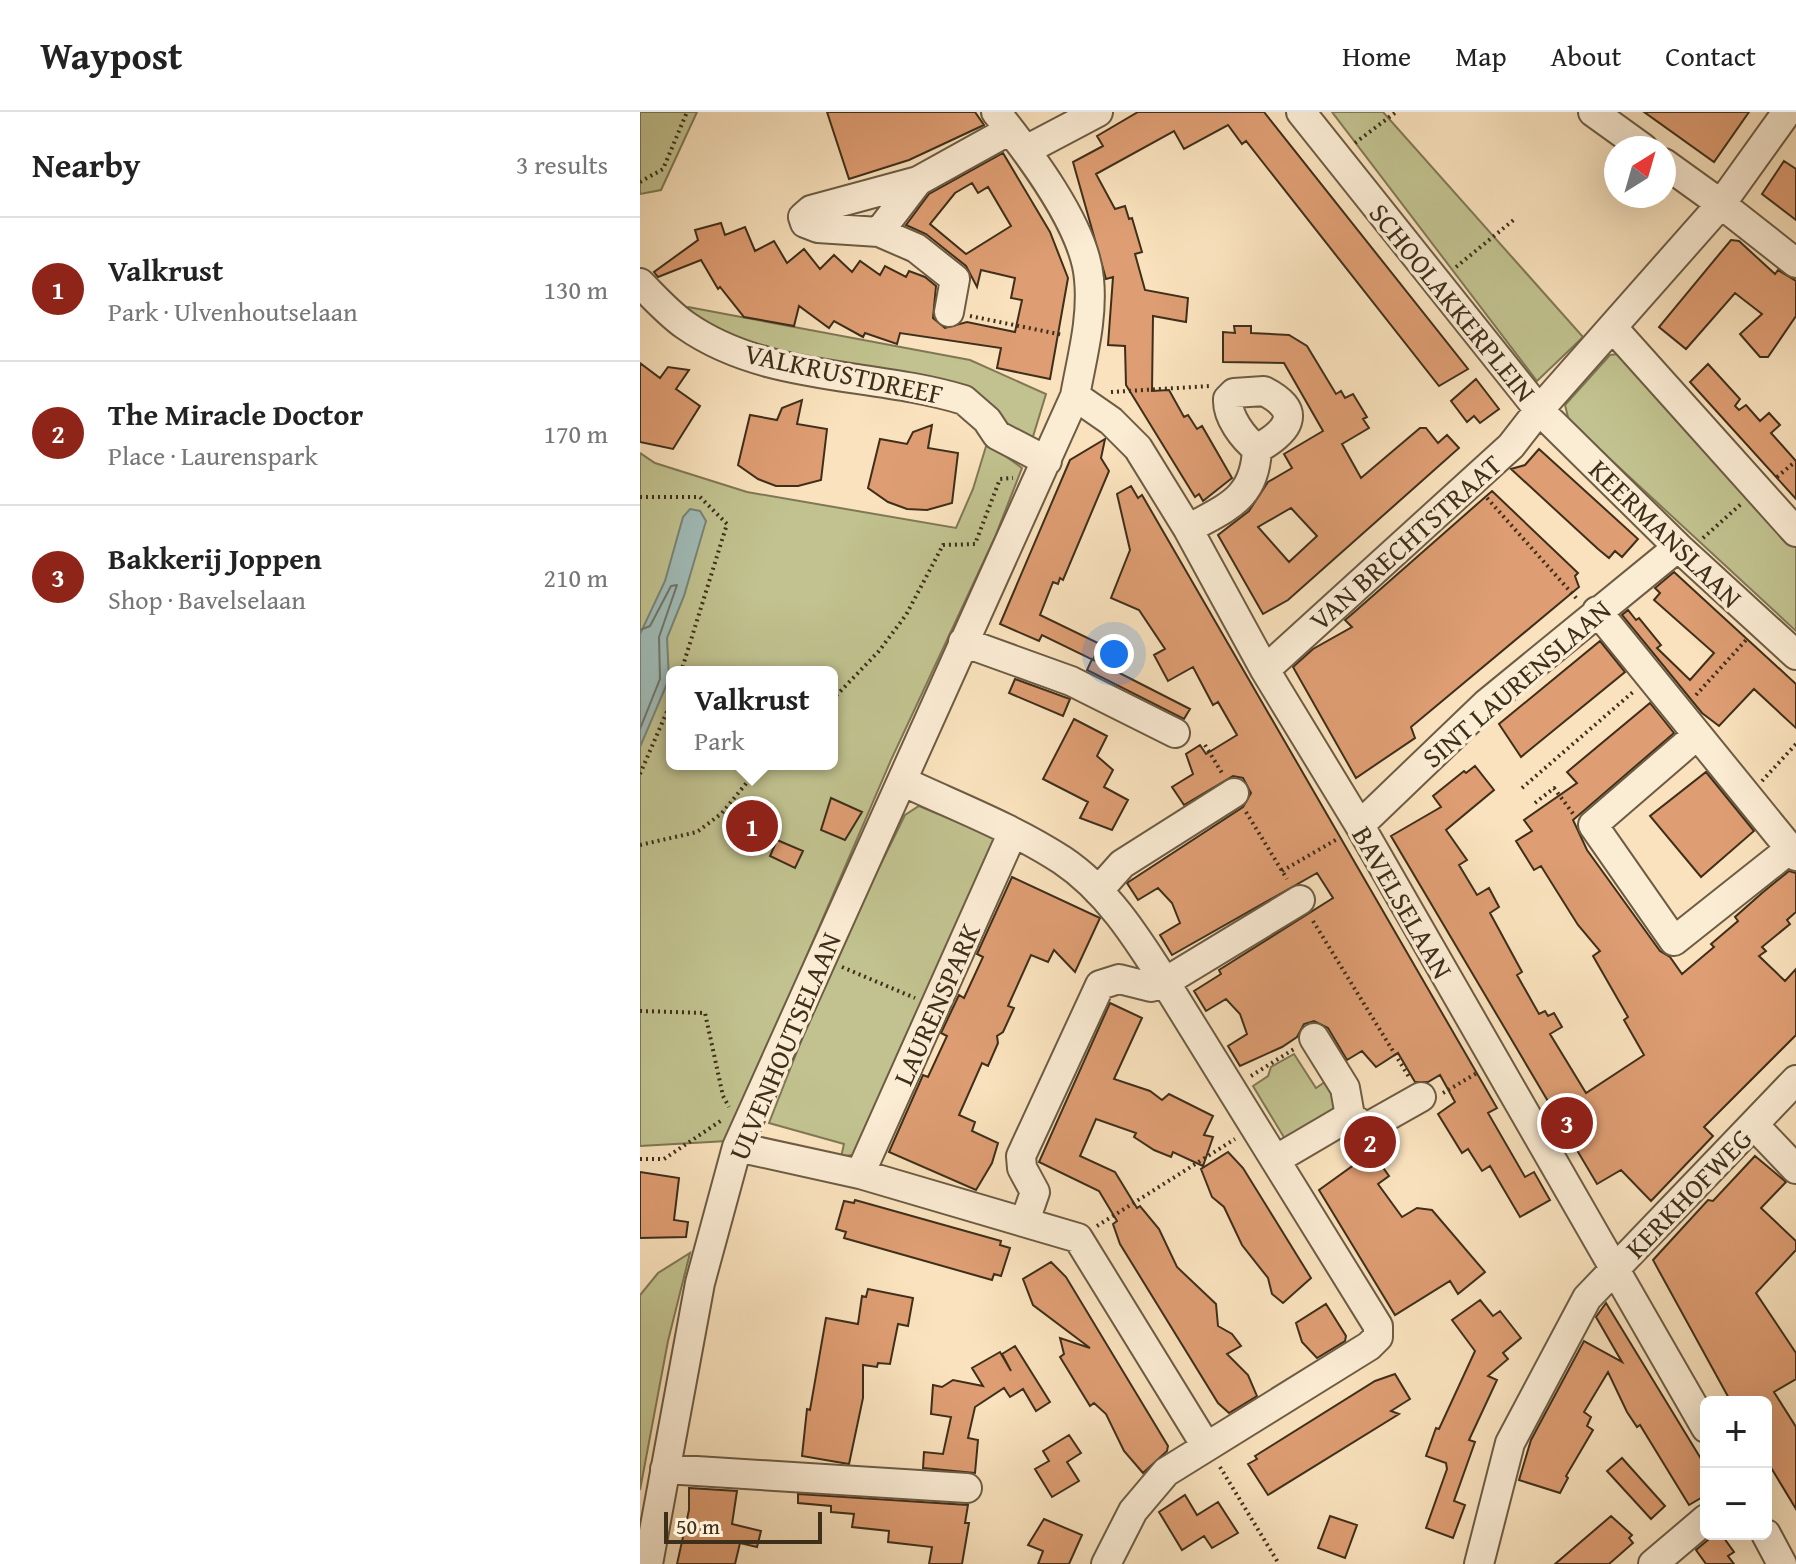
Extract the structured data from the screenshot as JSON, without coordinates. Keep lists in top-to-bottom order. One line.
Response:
{"streets":{"street":["SCHOOLAKKERPLEIN","VALKRUSTDREEF","KEERMANSLAAN","VAN BRECHTSTRAAT","SINT LAURENSLAAN","BAVELSELAAN","LAURENSPARK","ULVENHOUTSELAAN","KERKHOFWEG"]},"crossings":[["SCHOOLAKKERPLEIN","KEERMANSLAAN"],["SCHOOLAKKERPLEIN","VAN BRECHTSTRAAT"],["VALKRUSTDREEF","ULVENHOUTSELAAN"],["KEERMANSLAAN","VAN BRECHTSTRAAT"],["KEERMANSLAAN","SINT LAURENSLAAN"],["VAN BRECHTSTRAAT","BAVELSELAAN"],["SINT LAURENSLAAN","BAVELSELAAN"],["BAVELSELAAN","ULVENHOUTSELAAN"],["BAVELSELAAN","KERKHOFWEG"]],"scale_bar":"50 m","north":"top right","page":{"header":"Waypost","nav":["Home","Map","About","Contact"],"heading":["Nearby","3 results"],"list":[{"mark":"1","name":"Valkrust","note":"Park · Ulvenhoutselaan","value":"130 m"},{"mark":"2","name":"The Miracle Doctor","note":"Place · Laurenspark","value":"170 m"},{"mark":"3","name":"Bakkerij Joppen","note":"Shop · Bavelselaan","value":"210 m"}],"popup":["Valkrust","Park"],"pins":["1","3","2"],"map_buttons":["+","−"],"scale":"50 m"}}
